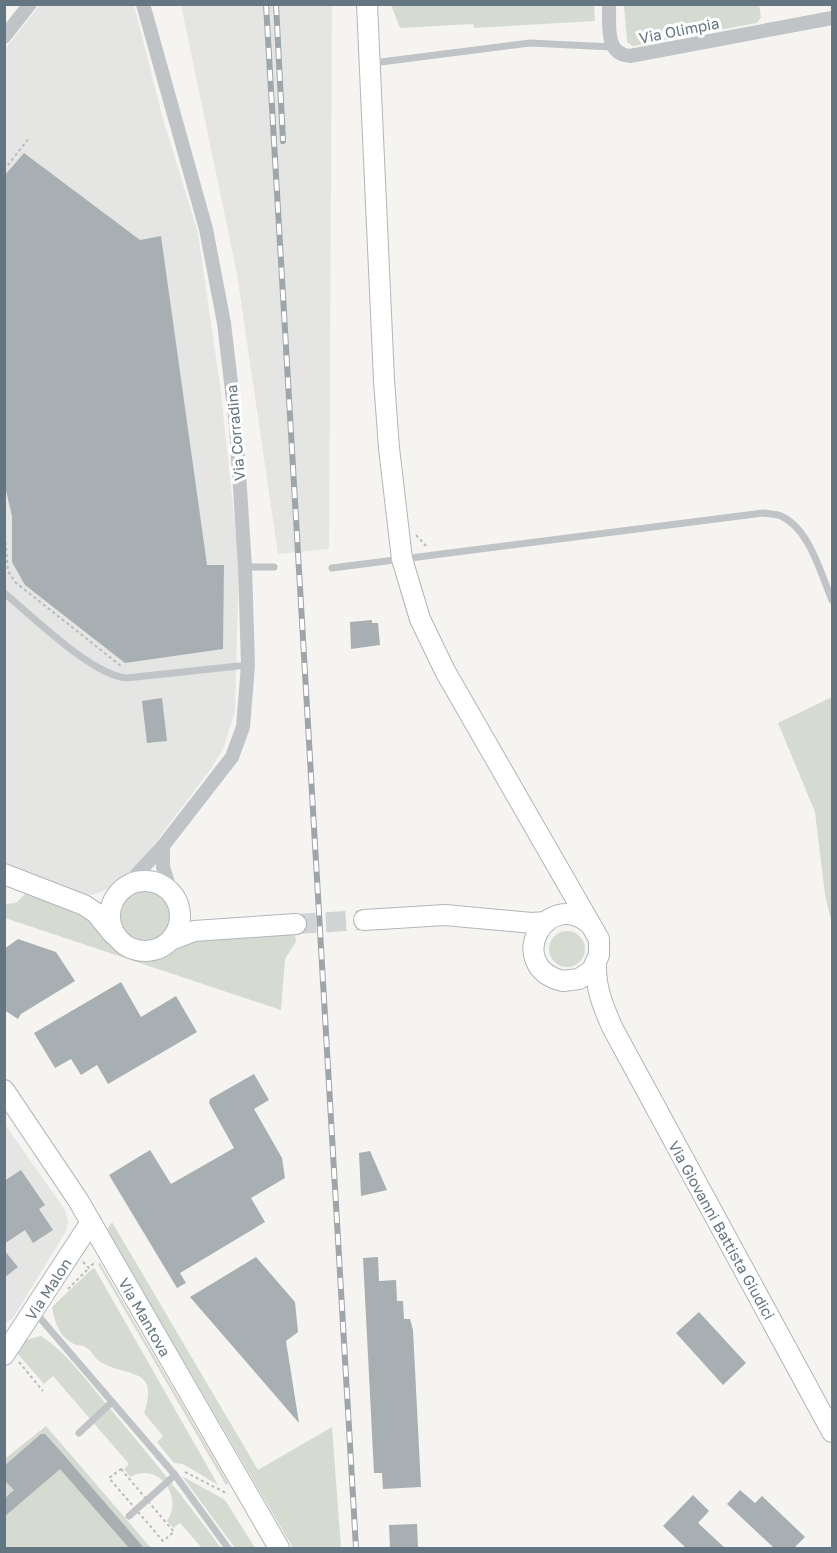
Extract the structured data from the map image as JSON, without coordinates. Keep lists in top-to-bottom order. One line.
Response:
{"streets":{"main road":["Via Giovanni Battista Giudici","Via Malon","Via Mantova"],"street":["Via Olimpia","Via Corradina"]},"crossings":[["Via Malon","Via Mantova"]]}
